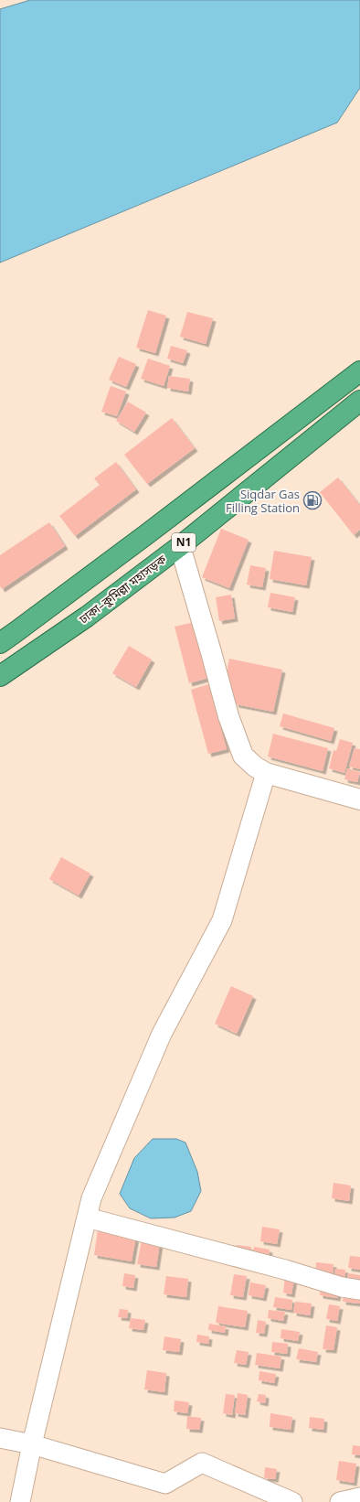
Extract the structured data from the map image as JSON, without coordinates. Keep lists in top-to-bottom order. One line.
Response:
{"streets":{"highway":["N1","ঢাকা–কুমিল্লা মহাসড়ক"]},"places":{"fuel station":["Siqdar Gas Filling Station"]}}
